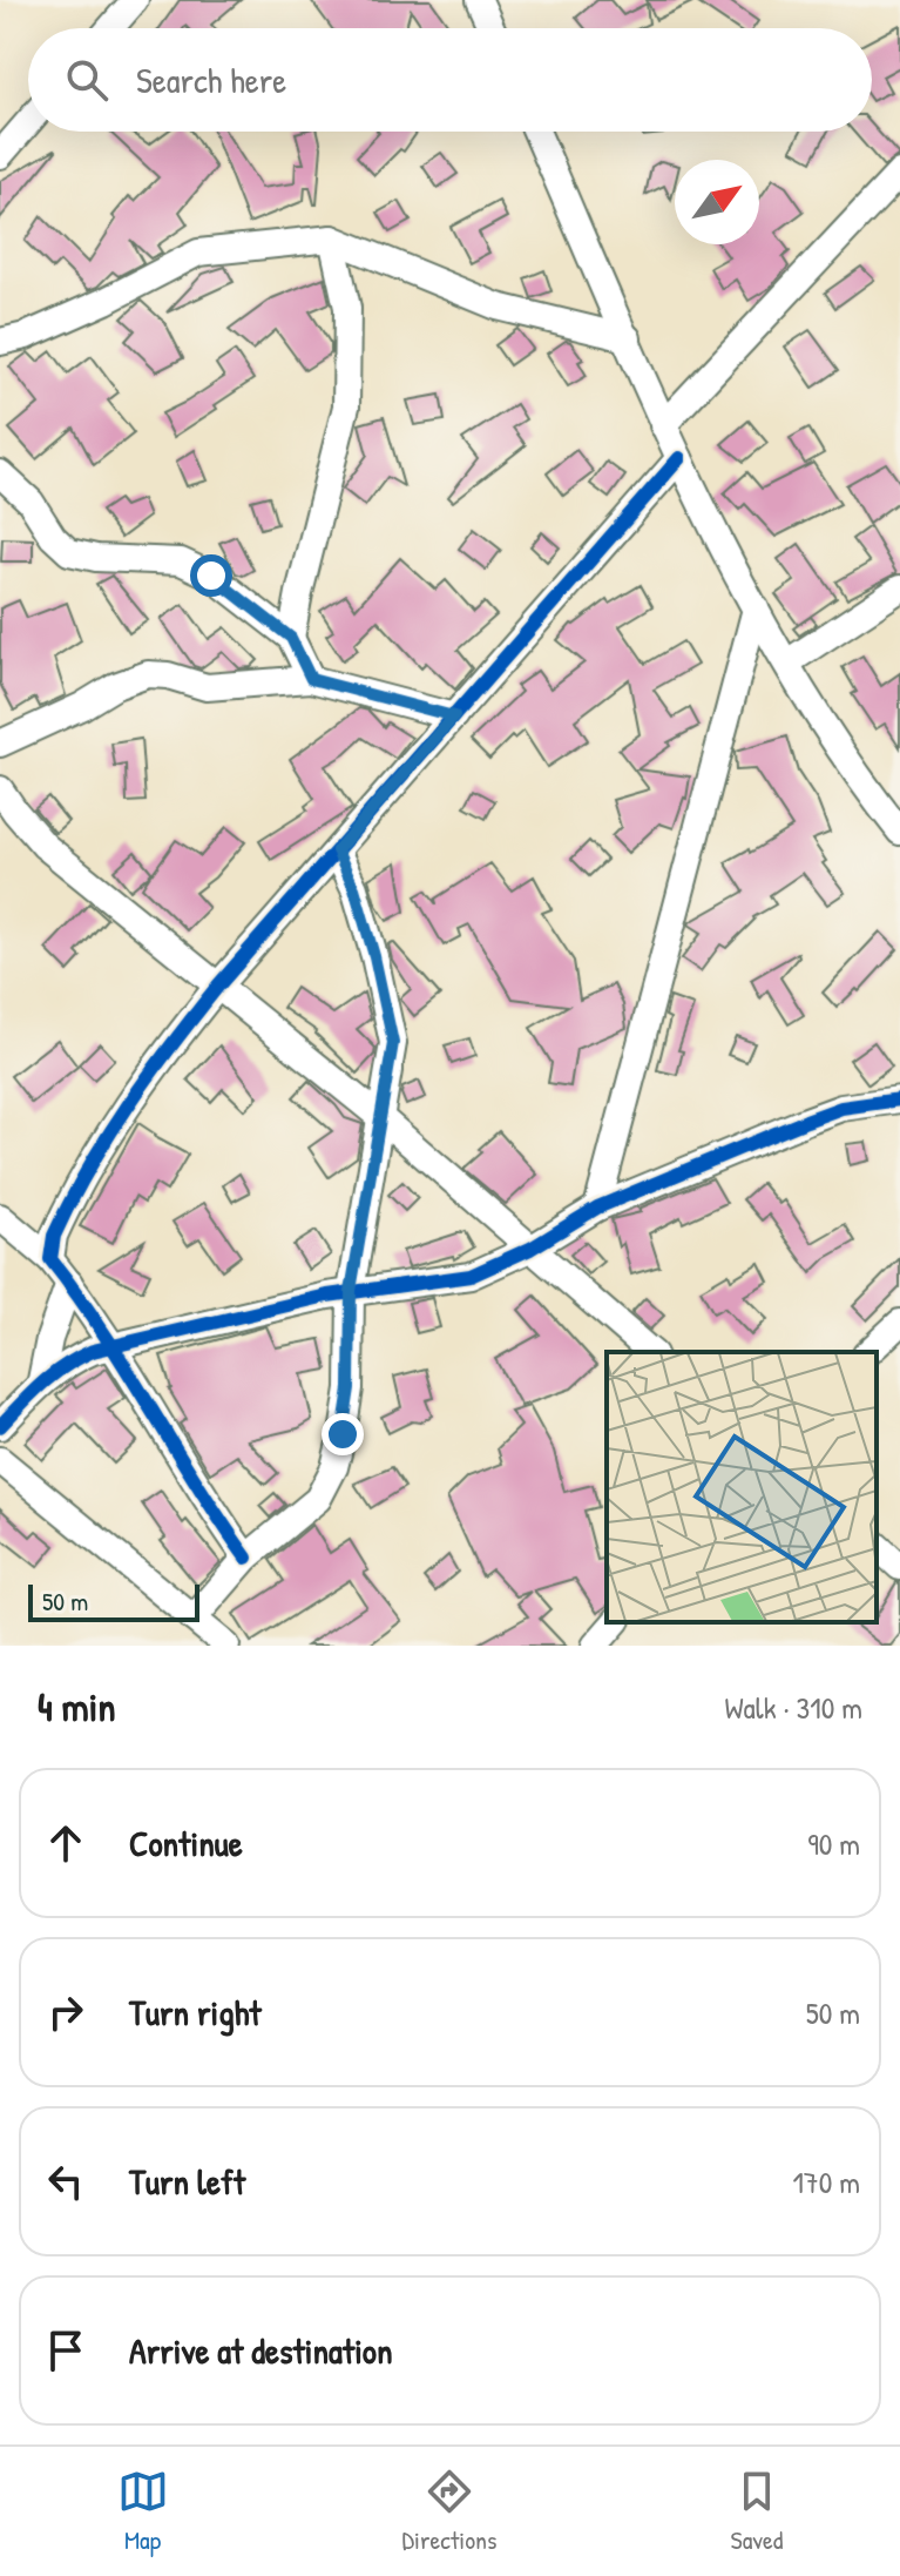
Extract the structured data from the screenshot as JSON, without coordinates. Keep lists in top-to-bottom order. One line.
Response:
{"scale_bar":"50 m","north":"top right","page":{"search":"Search here","scale":"50 m","heading":["4 min","Walk · 310 m"],"list":[["Continue","90 m"],["Turn right","50 m"],["Turn left","170 m"],"Arrive at destination"],"nav":["Map","Directions","Saved"]}}
